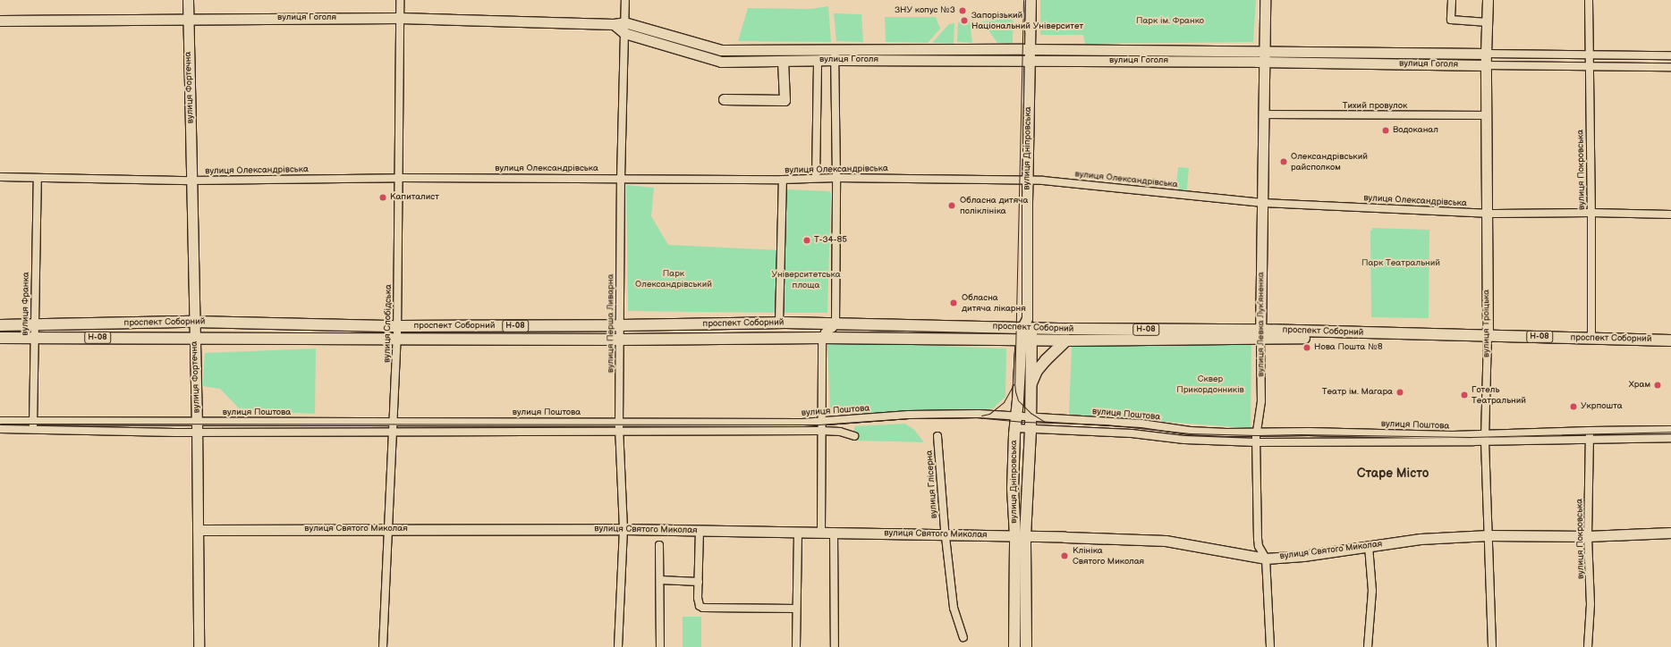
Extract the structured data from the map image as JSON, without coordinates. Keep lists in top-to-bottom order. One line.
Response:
{"streets":{"main road":["вулиця Дніпровська","проспект Соборний","Н-08"],"street":["вулиця Гоголя","вулиця Фортечна","Тихий провулок","вулиця Олександрівська","вулиця Покровська","вулиця Франка","вулиця Слобідська","вулиця Перша Ливарна","вулиця Троїцька","вулиця Левка Лукʼяненка","вулиця Поштова","вулиця Глісерна","вулиця Святого Миколая"]},"crossings":[["вулиця Гоголя","вулиця Фортечна"],["вулиця Гоголя","вулиця Дніпровська"],["вулиця Гоголя","вулиця Покровська"],["вулиця Гоголя","вулиця Слобідська"],["вулиця Гоголя","вулиця Перша Ливарна"],["вулиця Гоголя","вулиця Троїцька"],["вулиця Гоголя","вулиця Левка Лукʼяненка"],["вулиця Фортечна","вулиця Олександрівська"],["вулиця Фортечна","проспект Соборний"],["вулиця Фортечна","вулиця Поштова"],["вулиця Фортечна","вулиця Святого Миколая"],["Тихий провулок","вулиця Троїцька"],["Тихий провулок","вулиця Левка Лукʼяненка"],["вулиця Дніпровська","вулиця Олександрівська"],["вулиця Дніпровська","проспект Соборний"],["вулиця Дніпровська","вулиця Поштова"],["вулиця Дніпровська","вулиця Святого Миколая"],["вулиця Олександрівська","вулиця Покровська"],["вулиця Олександрівська","вулиця Франка"],["вулиця Олександрівська","вулиця Слобідська"],["вулиця Олександрівська","вулиця Перша Ливарна"],["вулиця Олександрівська","вулиця Троїцька"],["вулиця Олександрівська","вулиця Левка Лукʼяненка"],["вулиця Покровська","проспект Соборний"],["вулиця Покровська","вулиця Поштова"],["вулиця Покровська","вулиця Святого Миколая"],["вулиця Франка","проспект Соборний"],["вулиця Франка","вулиця Поштова"],["проспект Соборний","вулиця Слобідська"],["проспект Соборний","вулиця Перша Ливарна"],["проспект Соборний","вулиця Троїцька"],["проспект Соборний","вулиця Левка Лукʼяненка"],["вулиця Слобідська","вулиця Поштова"],["вулиця Слобідська","вулиця Святого Миколая"],["вулиця Перша Ливарна","вулиця Поштова"],["вулиця Перша Ливарна","вулиця Святого Миколая"],["вулиця Троїцька","вулиця Поштова"],["вулиця Троїцька","вулиця Святого Миколая"],["вулиця Левка Лукʼяненка","вулиця Поштова"],["вулиця Левка Лукʼяненка","вулиця Святого Миколая"],["вулиця Глісерна","вулиця Святого Миколая"]],"districts":["Старе Місто"],"parks":["Парк ім. Франко","Парк Театральний","Парк Олександрівський","Університетська площа","Сквер Прикордонників"],"places":["ЗНУ копус №3","Запорізький Національний Університет","Водоканал","Олександрівський райсполком","Капиталист","Обласна дитяча поліклініка","Т-34-85","Обласна дитяча лікарня","Нова Пошта №8","Храм","Театр ім. Магара","Готель Театральний","Укрпошта","Клініка Святого Миколая"]}
